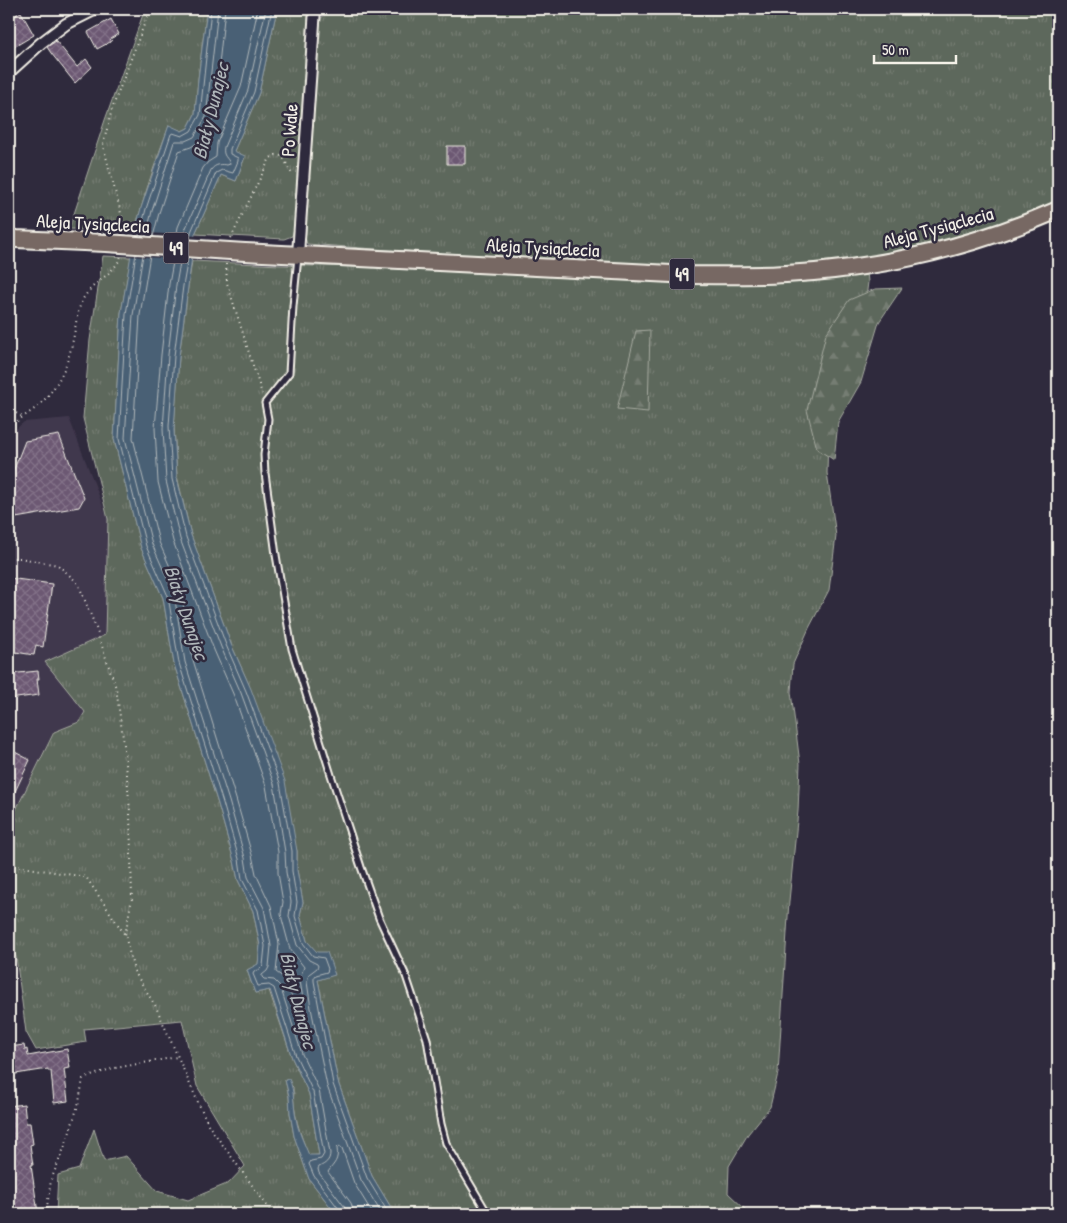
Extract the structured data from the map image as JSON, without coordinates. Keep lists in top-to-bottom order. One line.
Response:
{"streets":{"main road":["Aleja Tysiąclecia","49"],"street":["Po Wale"]},"crossings":[["Po Wale","Aleja Tysiąclecia"]],"water":["Biały Dunajec"],"scale_bar":"50 m"}
